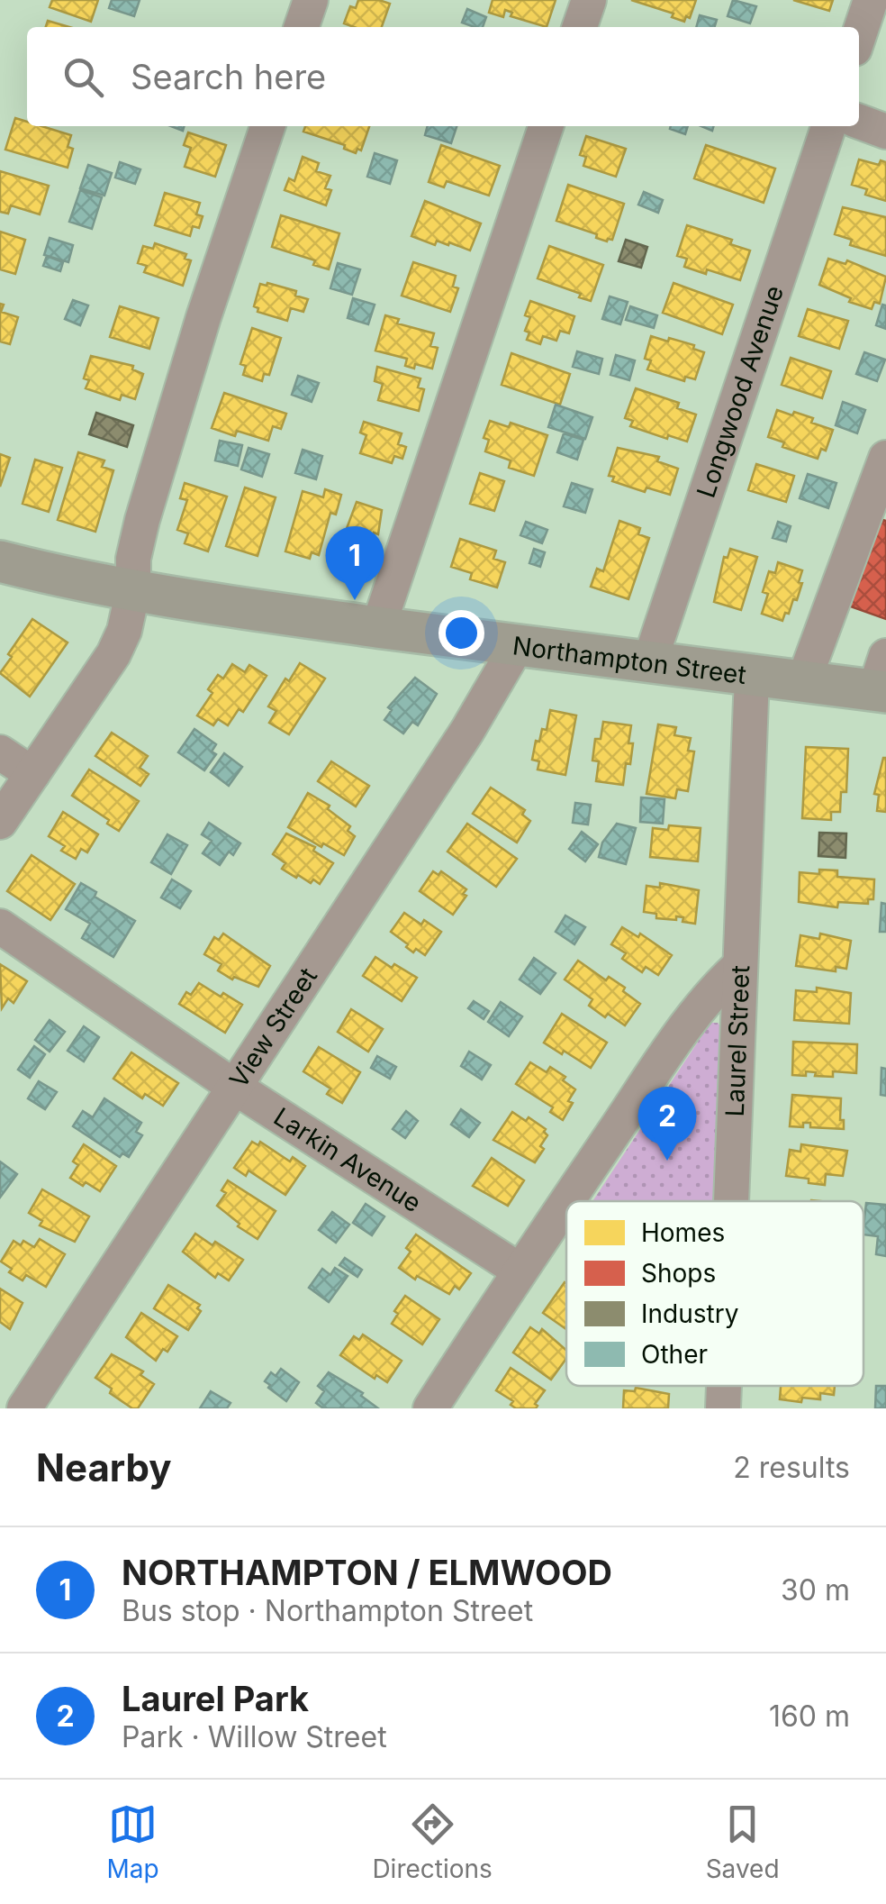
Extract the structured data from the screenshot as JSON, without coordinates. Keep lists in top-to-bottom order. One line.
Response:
{"streets":{"main road":["Northampton Street"],"street":["Longwood Avenue","View Street","Laurel Street","Larkin Avenue"]},"crossings":[["Longwood Avenue","Northampton Street"],["Northampton Street","View Street"],["Northampton Street","Laurel Street"],["View Street","Larkin Avenue"]],"legend":["Homes","Shops","Industry","Other"],"page":{"search":"Search here","pins":["1","2"],"heading":["Nearby","2 results"],"list":[{"mark":"1","name":"NORTHAMPTON / ELMWOOD","note":"Bus stop · Northampton Street","value":"30 m"},{"mark":"2","name":"Laurel Park","note":"Park · Willow Street","value":"160 m"}],"nav":["Map","Directions","Saved"]}}
